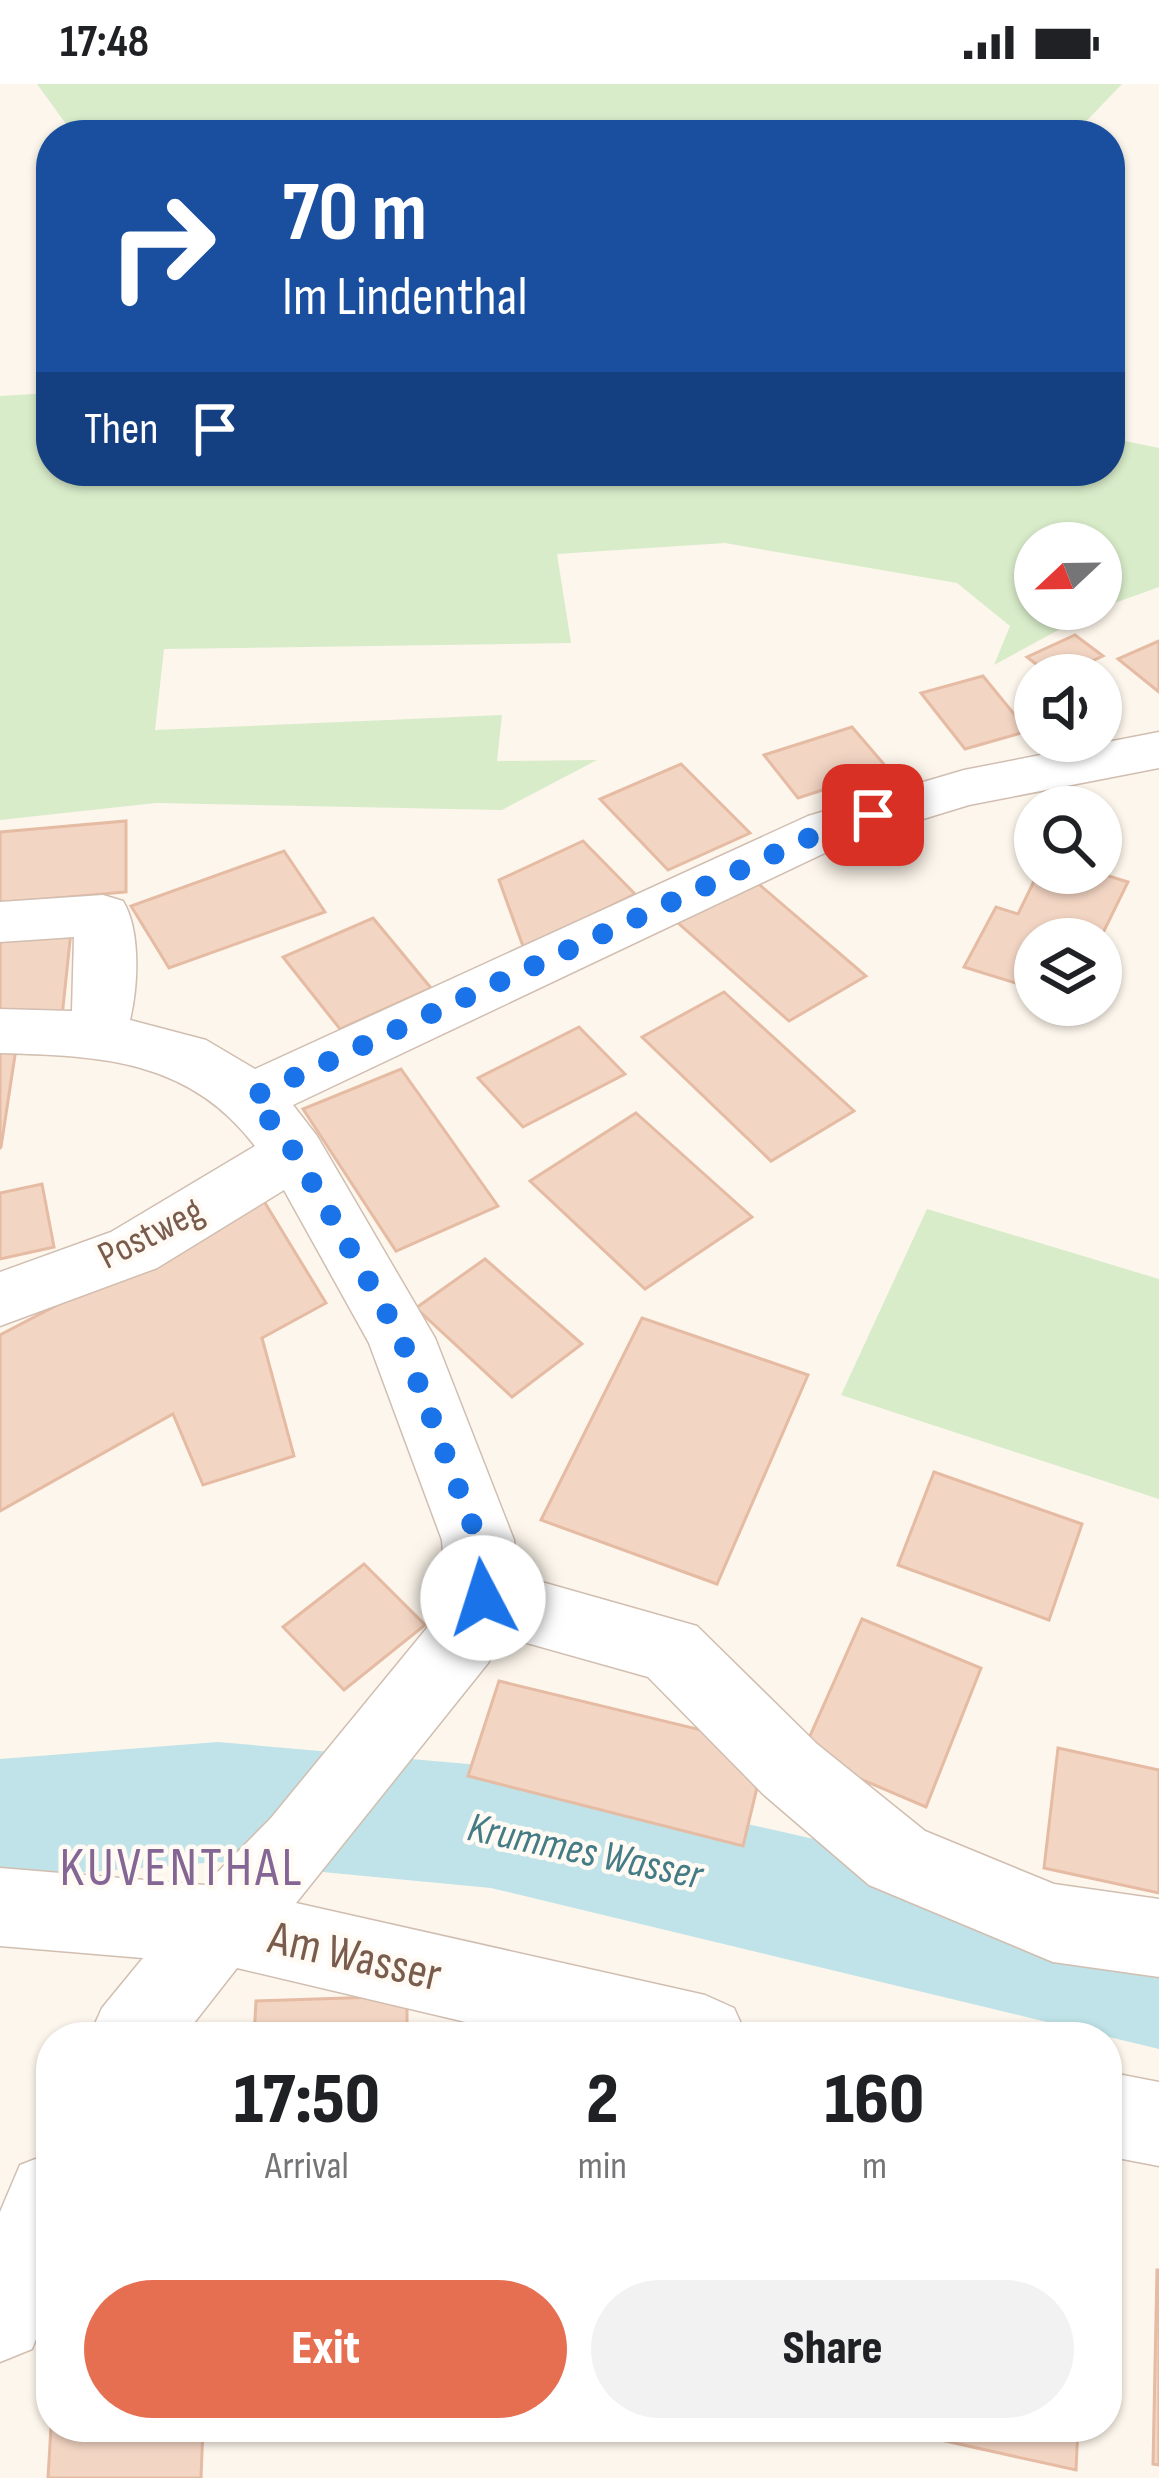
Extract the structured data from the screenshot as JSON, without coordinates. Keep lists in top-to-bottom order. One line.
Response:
{"streets":{"street":["Postweg","Am Wasser"]},"districts":["KUVENTHAL"],"water":["Krummes Wasser"],"north":"left","page":{"status":"17:48","turn":["70 m","Im Lindenthal"],"then":"Then","eta":["17:50","Arrival","2","min","160","m"],"buttons":["Exit","Share"]}}
